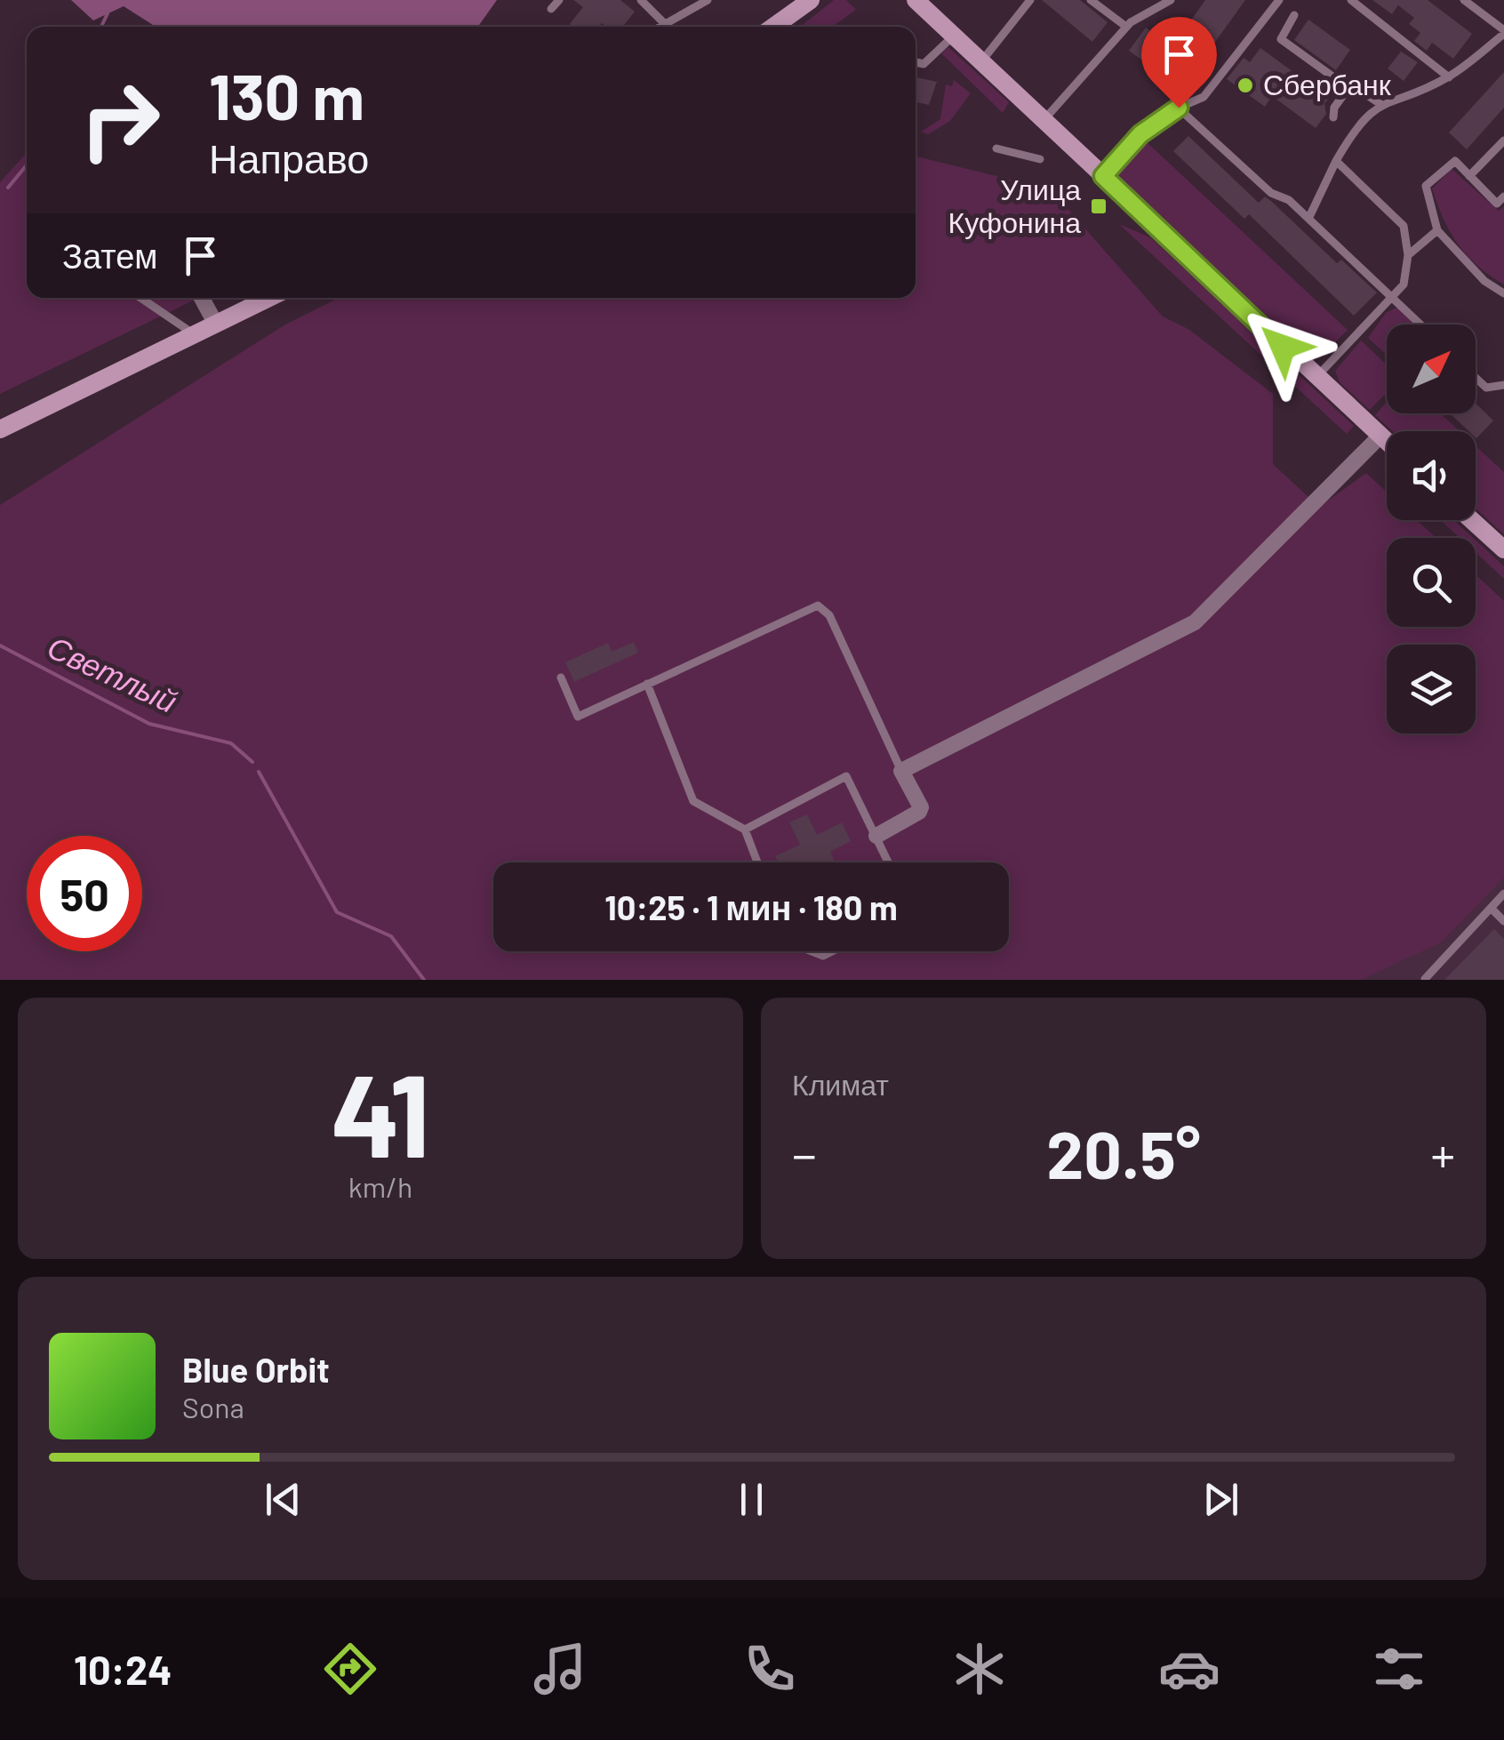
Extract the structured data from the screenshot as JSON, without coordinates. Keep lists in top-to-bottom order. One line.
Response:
{"water":["Светлый"],"places":{"other":["Сбербанк"],"transit":["Улица Куфонина"]},"north":"top right","page":{"turn":["130 m","Направо"],"then":"Затем","limit":"50","trip":"10:25 · 1 мин · 180 m","tile":[["41","km/h"],"Климат"],"heat":["−","20.5°","+"],"song":["Blue Orbit","Sona"],"tabs":"10:24"}}
